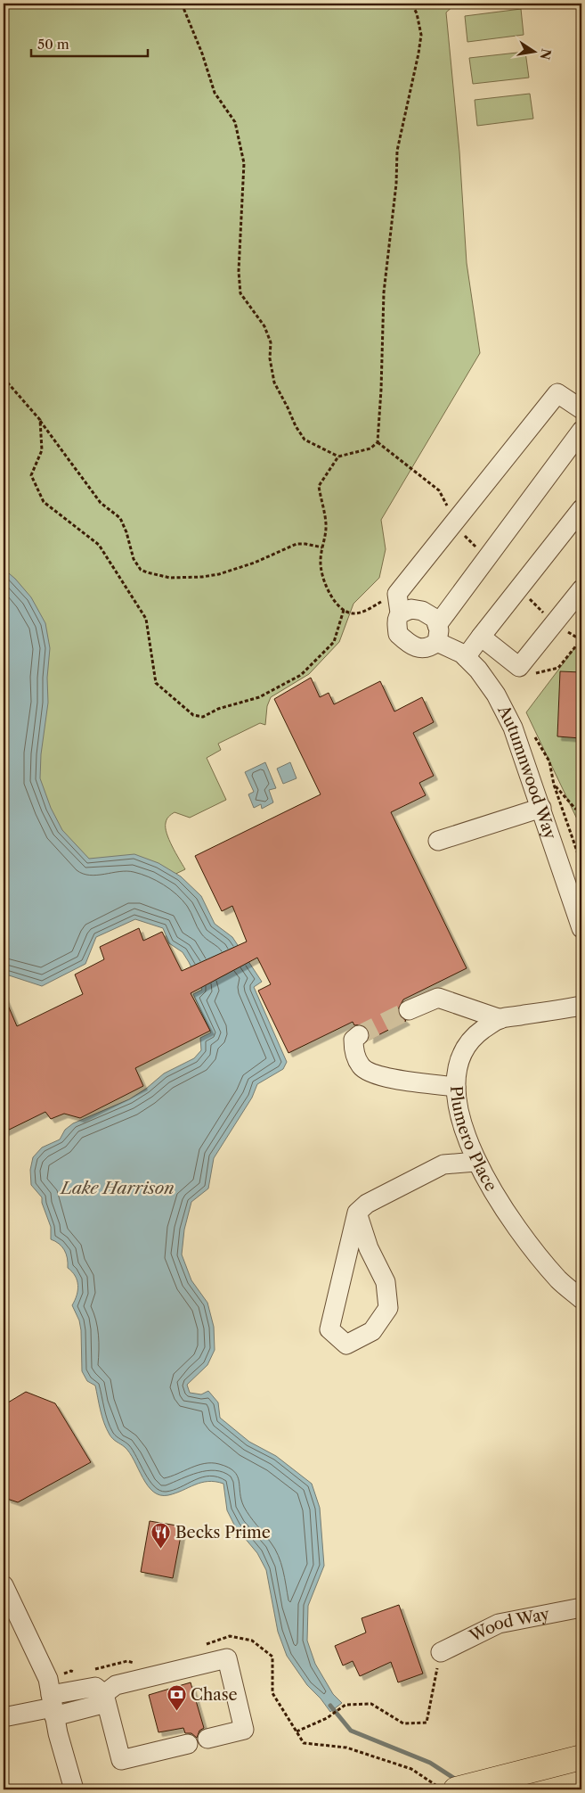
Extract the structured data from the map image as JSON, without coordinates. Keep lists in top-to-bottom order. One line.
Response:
{"streets":{"street":["Autumnwood Way","Plumero Place","Wood Way"]},"water":["Lake Harrison"],"places":{"restaurant":["Becks Prime"],"bank":["Chase"]},"scale_bar":"50 m","north":"right"}
